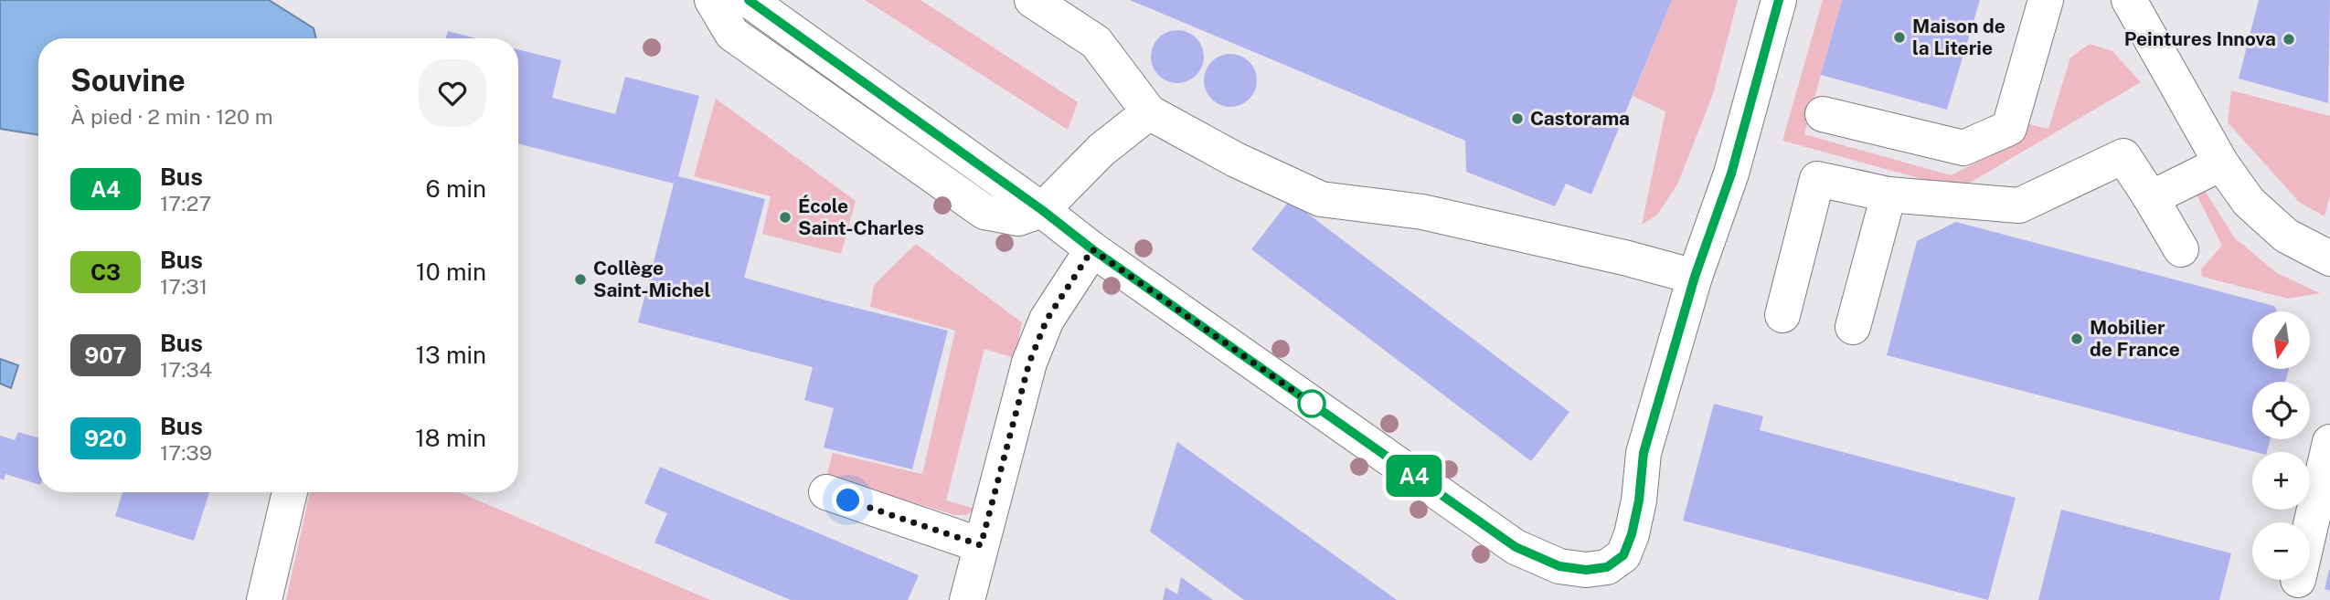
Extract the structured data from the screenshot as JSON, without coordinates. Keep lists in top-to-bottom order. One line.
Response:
{"places":["Maison de la Literie","Peintures Innova","Castorama","École Saint-Charles","Collège Saint-Michel","Mobilier de France"],"lines":["bus line A4"],"north":"bottom","page":{"on_map":"A4","heading":["Souvine","À pied · 2 min · 120 m"],"list":[{"mark":"A4","name":"Bus","note":"17:27","value":"6 min"},{"mark":"C3","name":"Bus","note":"17:31","value":"10 min"},{"mark":"907","name":"Bus","note":"17:34","value":"13 min"},{"mark":"920","name":"Bus","note":"17:39","value":"18 min"}],"map_buttons":["+","−"]}}
